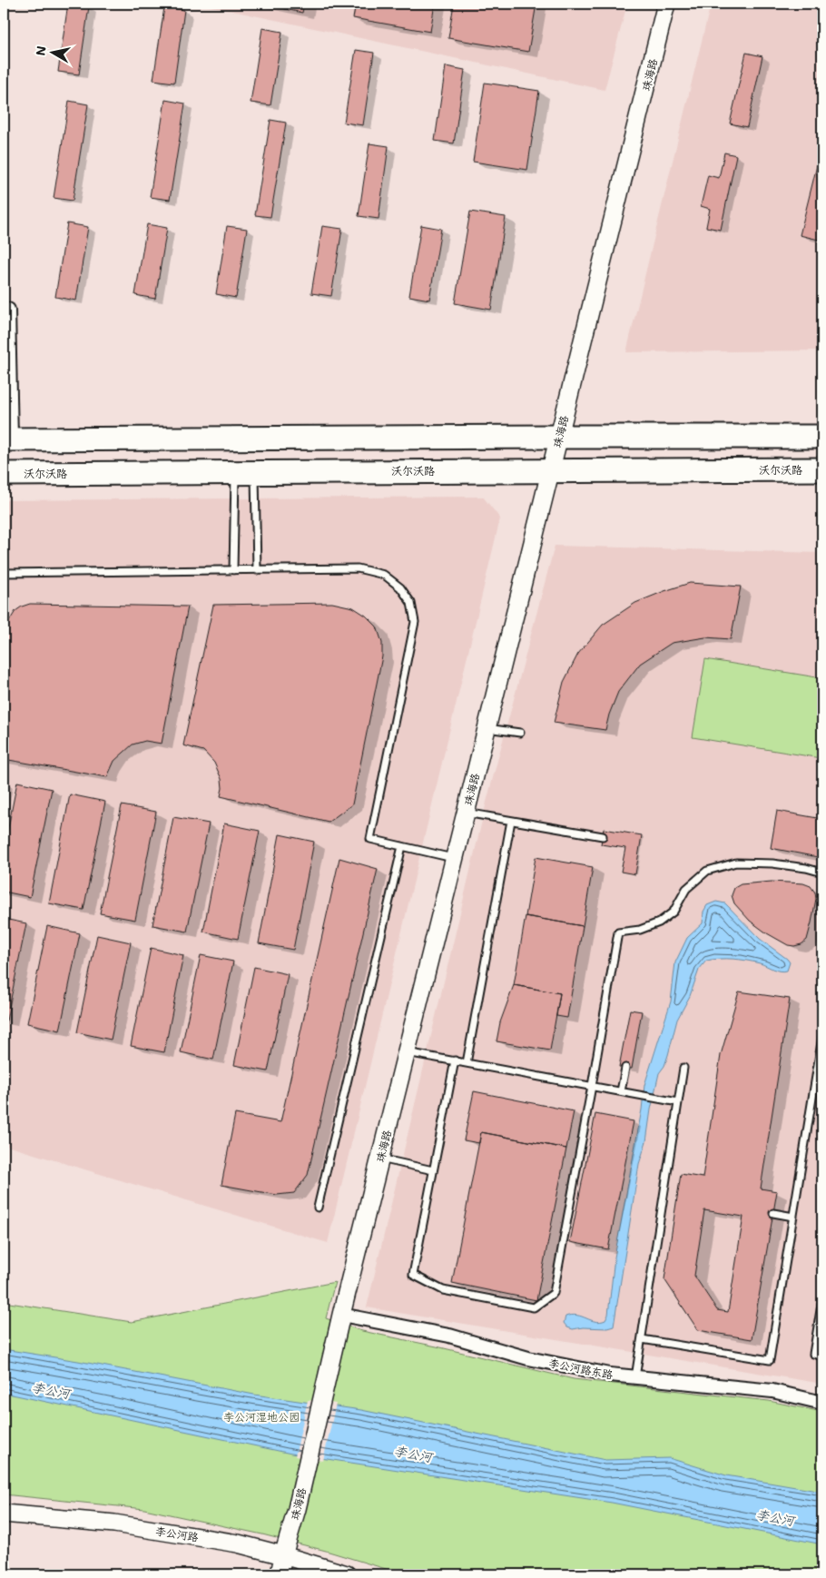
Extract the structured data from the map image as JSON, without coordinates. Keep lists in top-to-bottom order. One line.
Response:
{"streets":{"highway":["沃尔沃路"],"main road":["珠海路","李公河路"],"street":["李公河路东路"]},"crossings":[["珠海路","沃尔沃路"],["珠海路","李公河路东路"],["珠海路","李公河路"]],"water":["李公河"],"parks":["李公河湿地公园"],"north":"left"}
